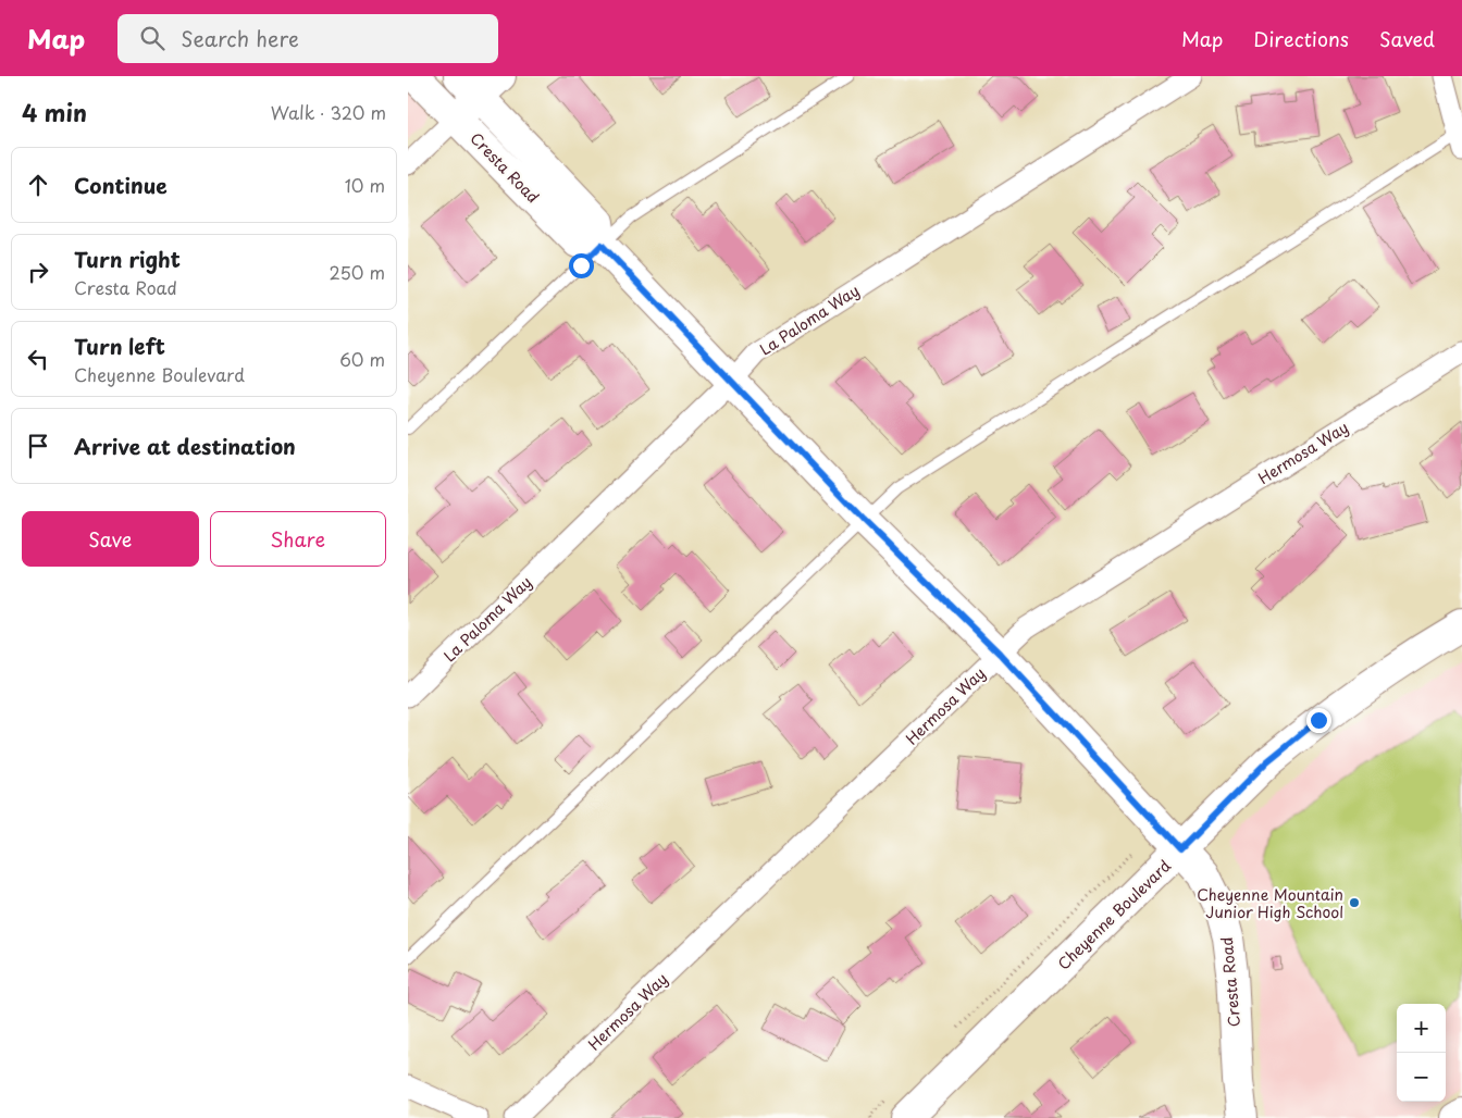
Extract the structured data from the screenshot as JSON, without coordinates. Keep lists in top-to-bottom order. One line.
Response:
{"streets":{"main road":["Cresta Road","Cheyenne Boulevard"],"street":["La Paloma Way","Hermosa Way"]},"crossings":[["Cresta Road","La Paloma Way"],["Cresta Road","Hermosa Way"],["Cresta Road","Cheyenne Boulevard"]],"places":["Cheyenne Mountain Junior High School"],"page":{"header":"Map","search":"Search here","nav":["Map","Directions","Saved"],"heading":["4 min","Walk · 320 m"],"list":[["Continue","10 m"],["Turn right","Cresta Road","250 m"],["Turn left","Cheyenne Boulevard","60 m"],"Arrive at destination"],"buttons":["Save","Share"],"map_buttons":["+","−"]}}
